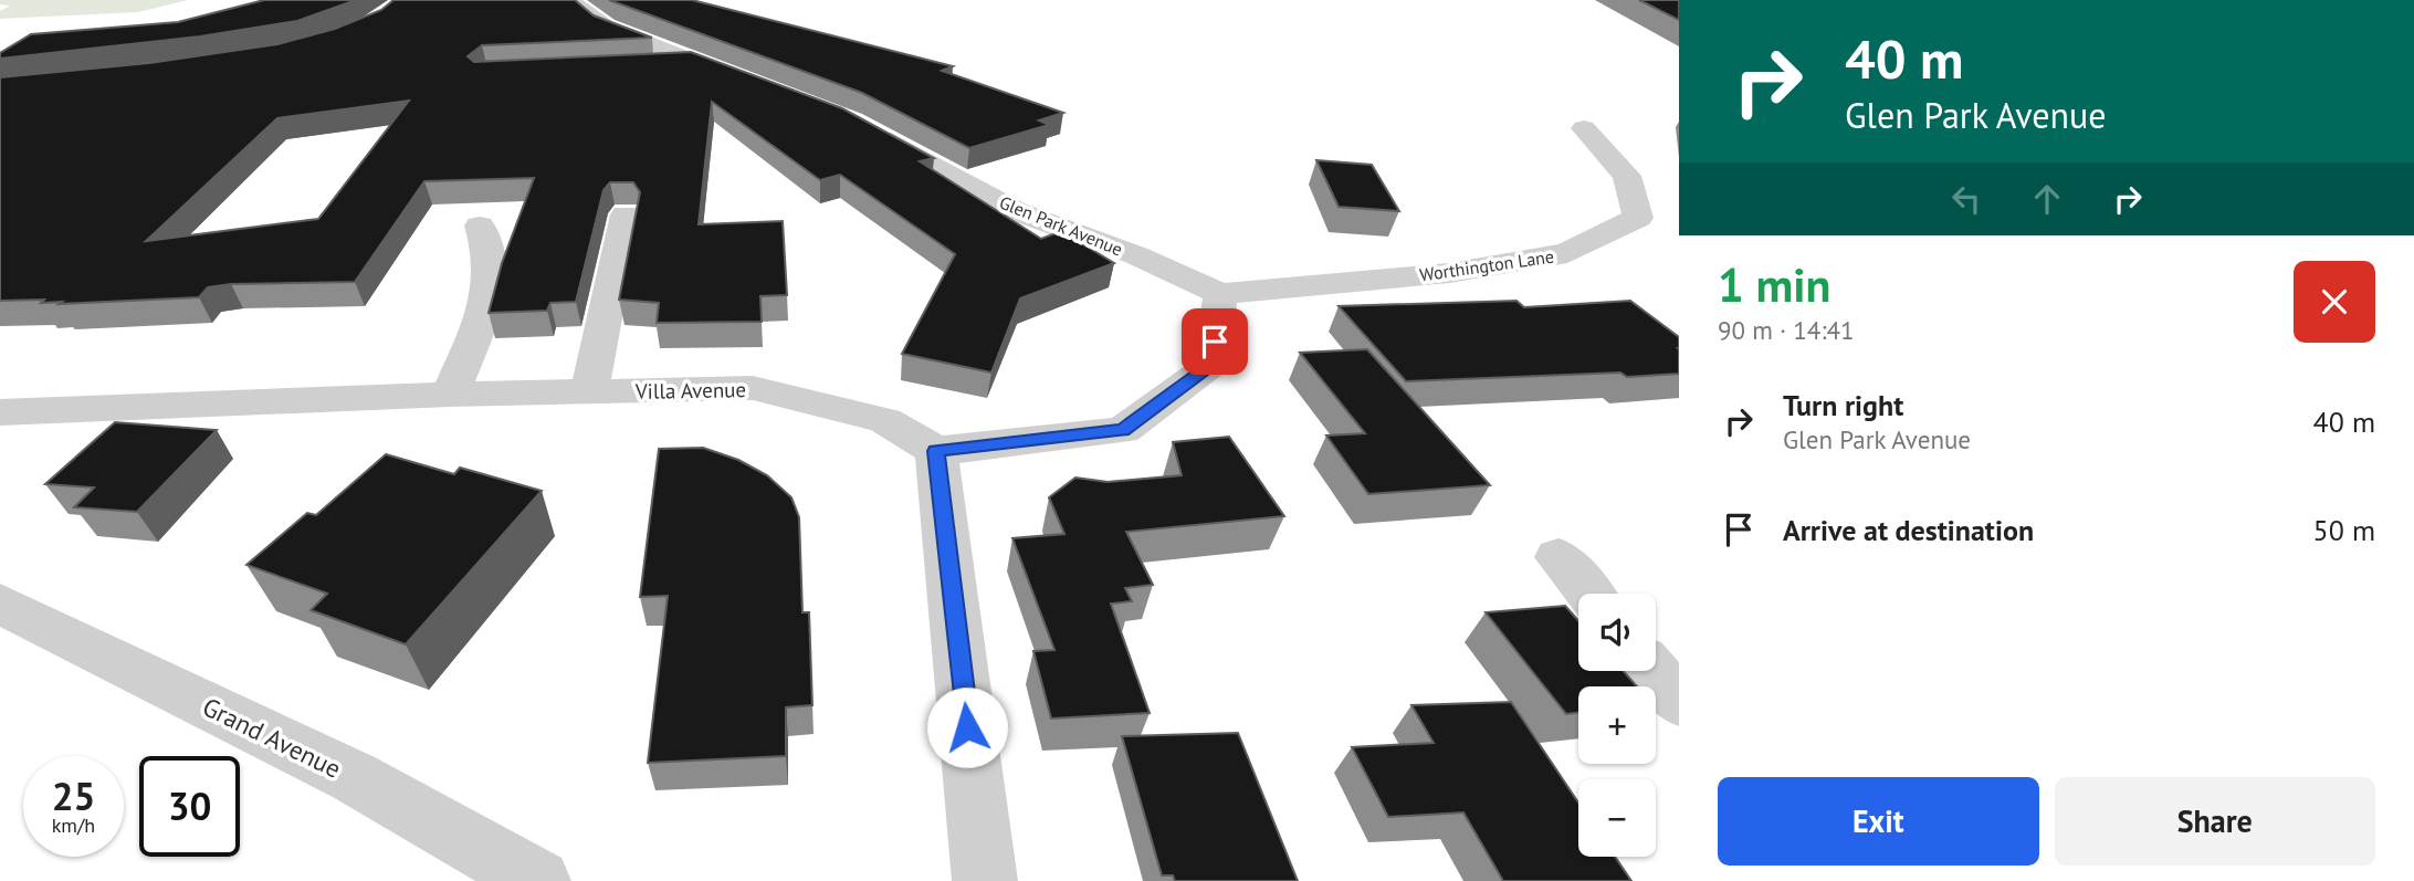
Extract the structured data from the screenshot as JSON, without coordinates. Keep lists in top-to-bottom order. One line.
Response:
{"streets":{"street":["Glen Park Avenue","Worthington Lane","Villa Avenue","Grand Avenue"]},"crossings":[["Glen Park Avenue","Worthington Lane"]],"page":{"turn":["40 m","Glen Park Avenue"],"heading":["1 min","90 m · 14:41"],"list":[{"name":"Turn right","note":"Glen Park Avenue","value":"40 m"},{"name":"Arrive at destination","value":"50 m"}],"map_buttons":["+","−"],"speed":"25 km/h","limit":"30","buttons":["Exit","Share"]}}
